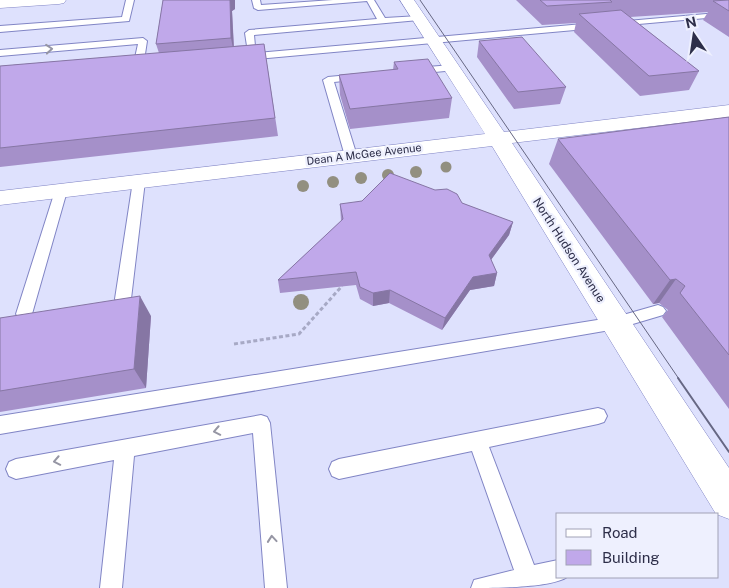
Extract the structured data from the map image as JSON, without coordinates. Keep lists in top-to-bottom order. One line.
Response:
{"streets":{"main road":["Dean A McGee Avenue","North Hudson Avenue"]},"crossings":[["Dean A McGee Avenue","North Hudson Avenue"]],"legend":["Road","Building"],"north":"top"}
